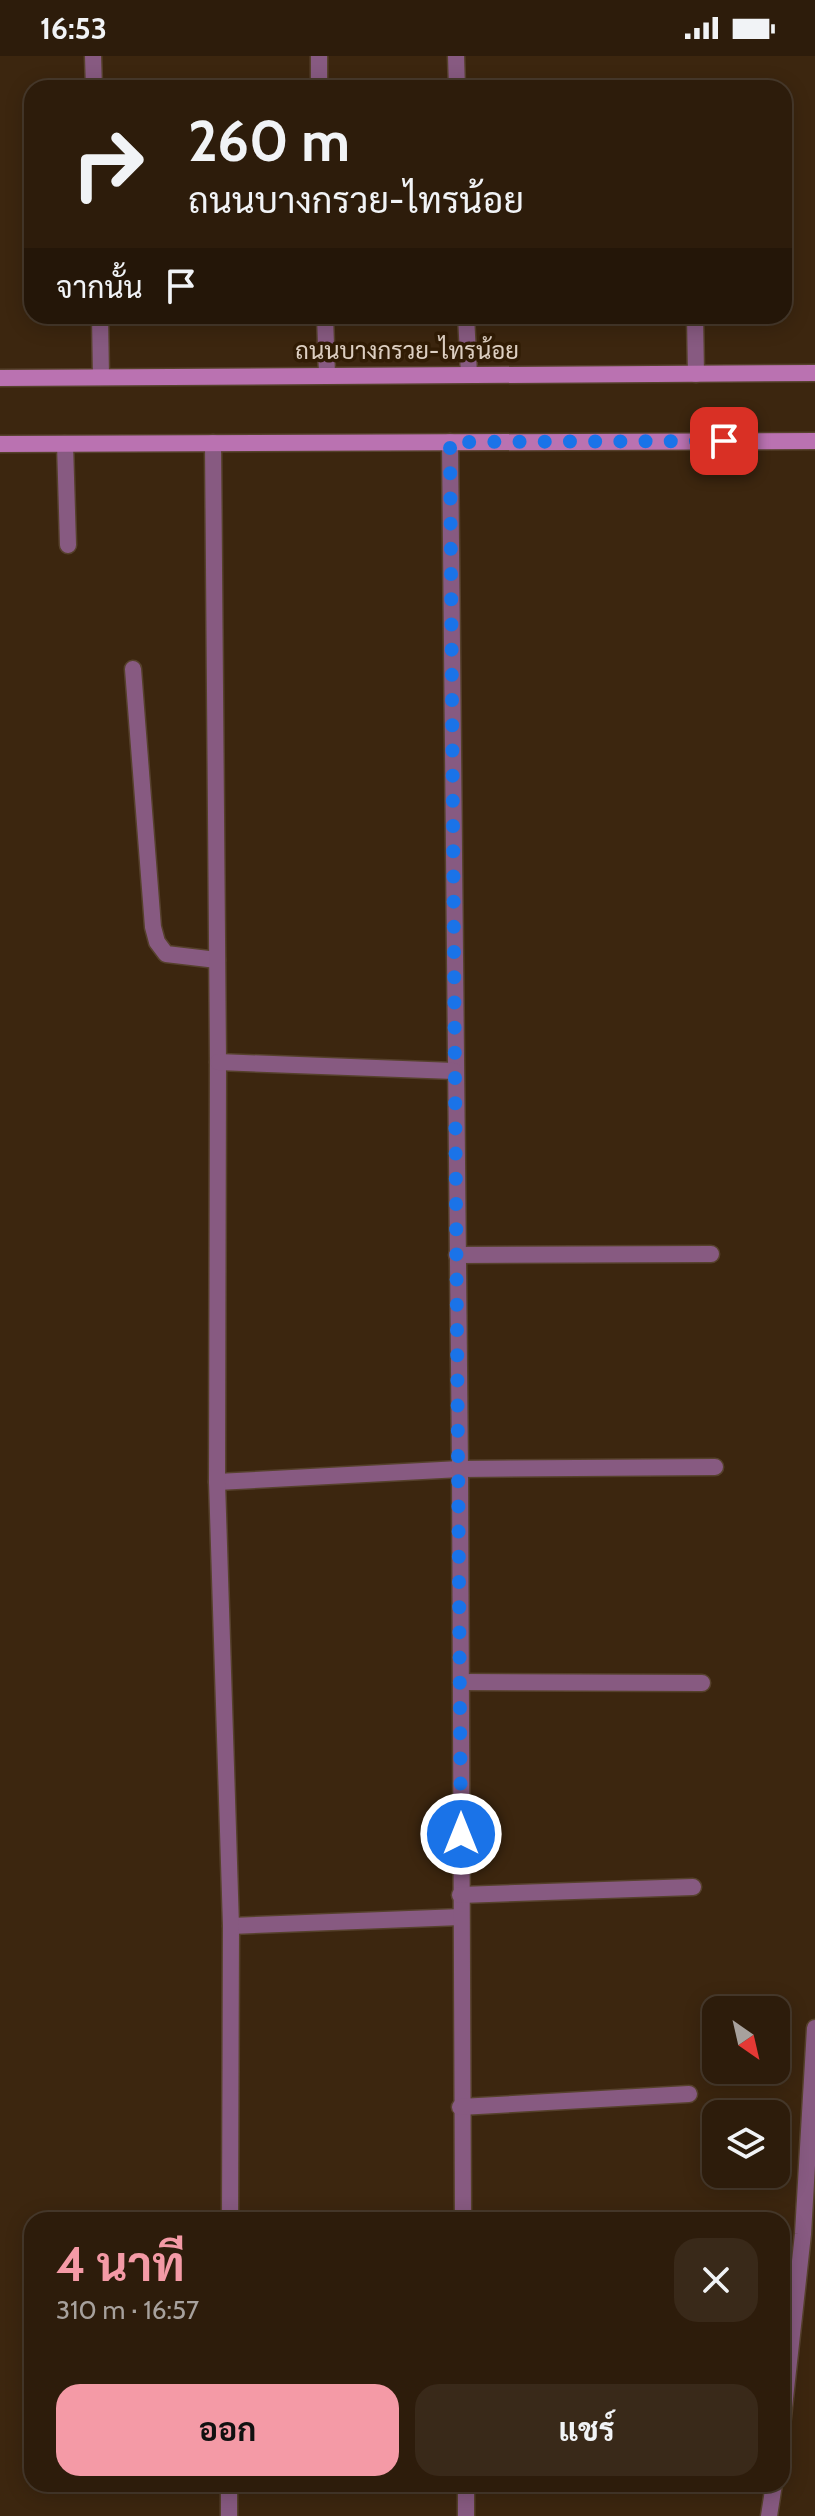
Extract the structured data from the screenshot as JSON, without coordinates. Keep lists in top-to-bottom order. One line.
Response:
{"streets":{"main road":["ถนนบางกรวย-ไทรน้อย"]},"north":"bottom right","page":{"status":"16:53","turn":["260 m","ถนนบางกรวย-ไทรน้อย"],"then":"จากนั้น","heading":["4 นาที","310 m · 16:57"],"buttons":["ออก","แชร์"]}}
